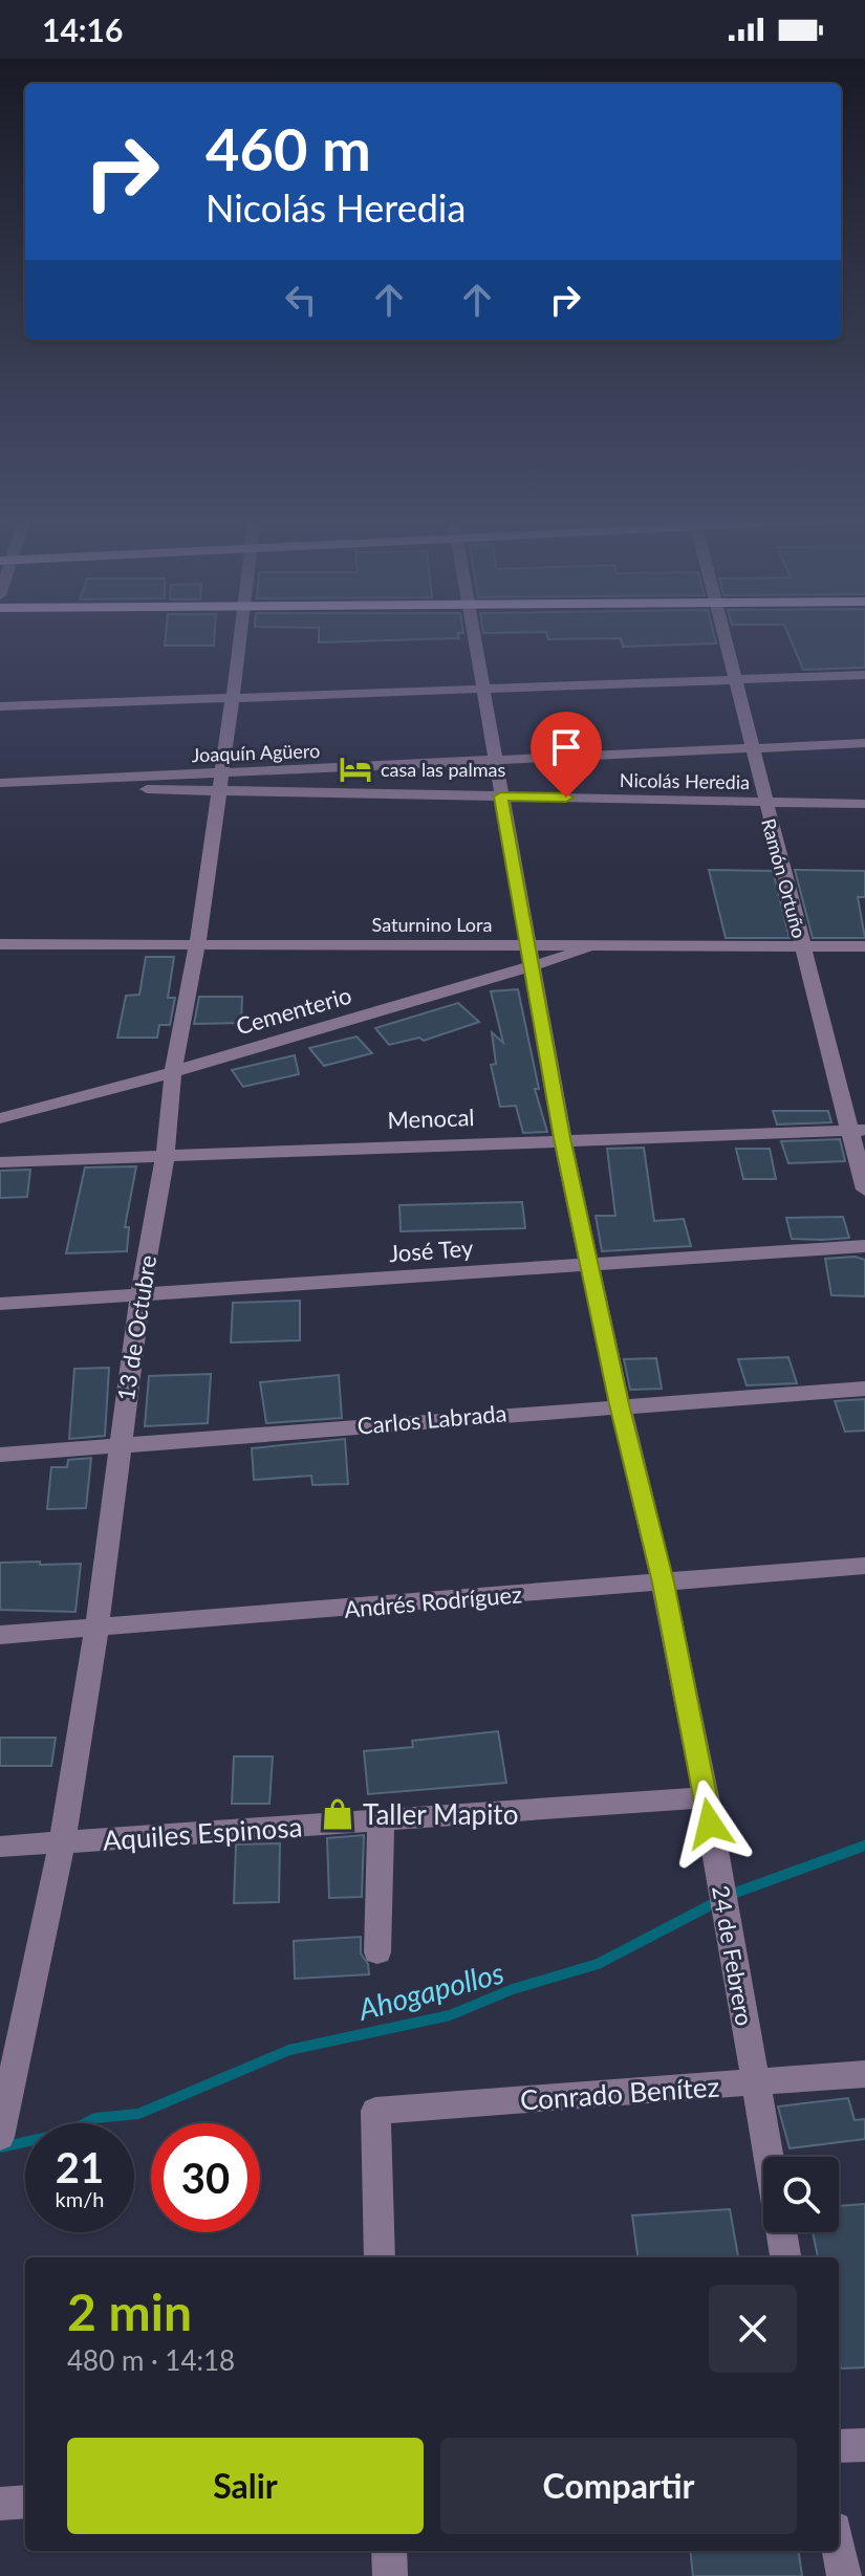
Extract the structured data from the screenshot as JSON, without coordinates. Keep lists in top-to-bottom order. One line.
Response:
{"streets":{"street":["Joaquín Agüero","Nicolás Heredia","Ramón Ortuño","Saturnino Lora","Cementerio","Menocal","José Tey","13 de Octubre","Carlos Labrada","Andrés Rodríguez","Aquiles Espinosa","24 de Febrero","Conrado Benítez"]},"crossings":[["Joaquín Agüero","Nicolás Heredia"],["Joaquín Agüero","Ramón Ortuño"],["Joaquín Agüero","13 de Octubre"],["Joaquín Agüero","24 de Febrero"],["Nicolás Heredia","Ramón Ortuño"],["Nicolás Heredia","13 de Octubre"],["Nicolás Heredia","24 de Febrero"],["Ramón Ortuño","Saturnino Lora"],["Ramón Ortuño","Menocal"],["Saturnino Lora","Cementerio"],["Saturnino Lora","13 de Octubre"],["Saturnino Lora","24 de Febrero"],["Cementerio","13 de Octubre"],["Cementerio","24 de Febrero"],["Menocal","13 de Octubre"],["Menocal","24 de Febrero"],["José Tey","13 de Octubre"],["José Tey","24 de Febrero"],["13 de Octubre","Carlos Labrada"],["13 de Octubre","Andrés Rodríguez"],["13 de Octubre","Aquiles Espinosa"],["Carlos Labrada","24 de Febrero"],["Andrés Rodríguez","24 de Febrero"],["Aquiles Espinosa","24 de Febrero"],["24 de Febrero","Conrado Benítez"]],"water":["Ahogapollos"],"places":{"hotel":["casa las palmas"],"shop":["Taller Mapito"]},"page":{"status":"14:16","turn":["460 m","Nicolás Heredia"],"speed":"21 km/h","limit":"30","heading":["2 min","480 m · 14:18"],"buttons":["Salir","Compartir"]}}
